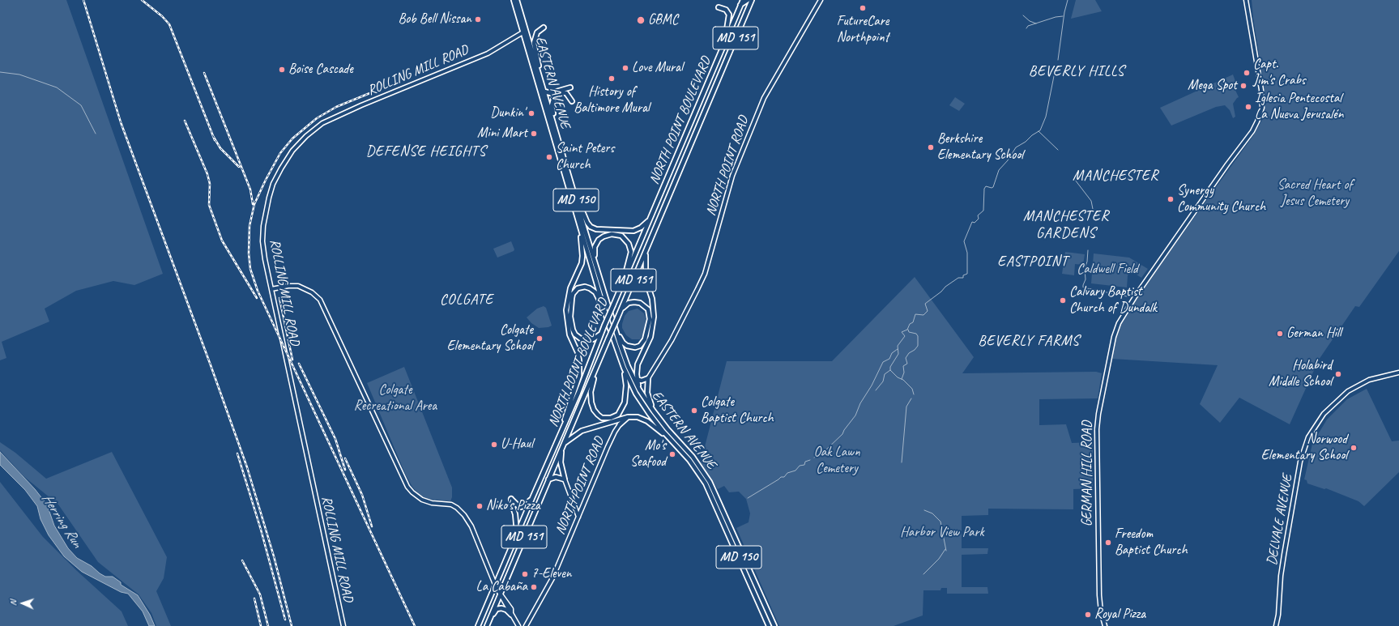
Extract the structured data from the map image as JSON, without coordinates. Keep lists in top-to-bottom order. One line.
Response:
{"streets":{"main road":["MD 151","EASTERN AVENUE","NORTH POINT BOULEVARD","MD 150"],"street":["ROLLING MILL ROAD","NORTH POINT ROAD","GERMAN HILL ROAD","DELVALE AVENUE"]},"crossings":[["ROLLING MILL ROAD","EASTERN AVENUE"]],"districts":["BEVERLY HILLS","DEFENSE HEIGHTS","MANCHESTER","MANCHESTER GARDENS","EASTPOINT","COLGATE","BEVERLY FARMS"],"water":["Herring Run"],"parks":["Sacred Heart of Jesus Cemetery","Caldwell Field","Colgate Recreational Area","Oak Lawn Cemetery","Harbor View Park"],"places":["FutureCare Northpoint","Bob Bell Nissan","GBMC","Love Mural","Boise Cascade","Capt. Jim's Crabs","History of Baltimore Mural","Mega Spot","Iglesia Pentecostal La Nueva Jerusalén","Dunkin'","Mini Mart","Berkshire Elementary School","Saint Peters Church","Synergy Community Church","Calvary Baptist Church of Dundalk","German Hill","Colgate Elementary School","Holabird Middle School","Colgate Baptist Church","U-Haul","Norwood Elementary School","Mo's Seafood","Niko's Pizza","Freedom Baptist Church","7-Eleven","La Cabaña","Royal Pizza"],"north":"left"}
